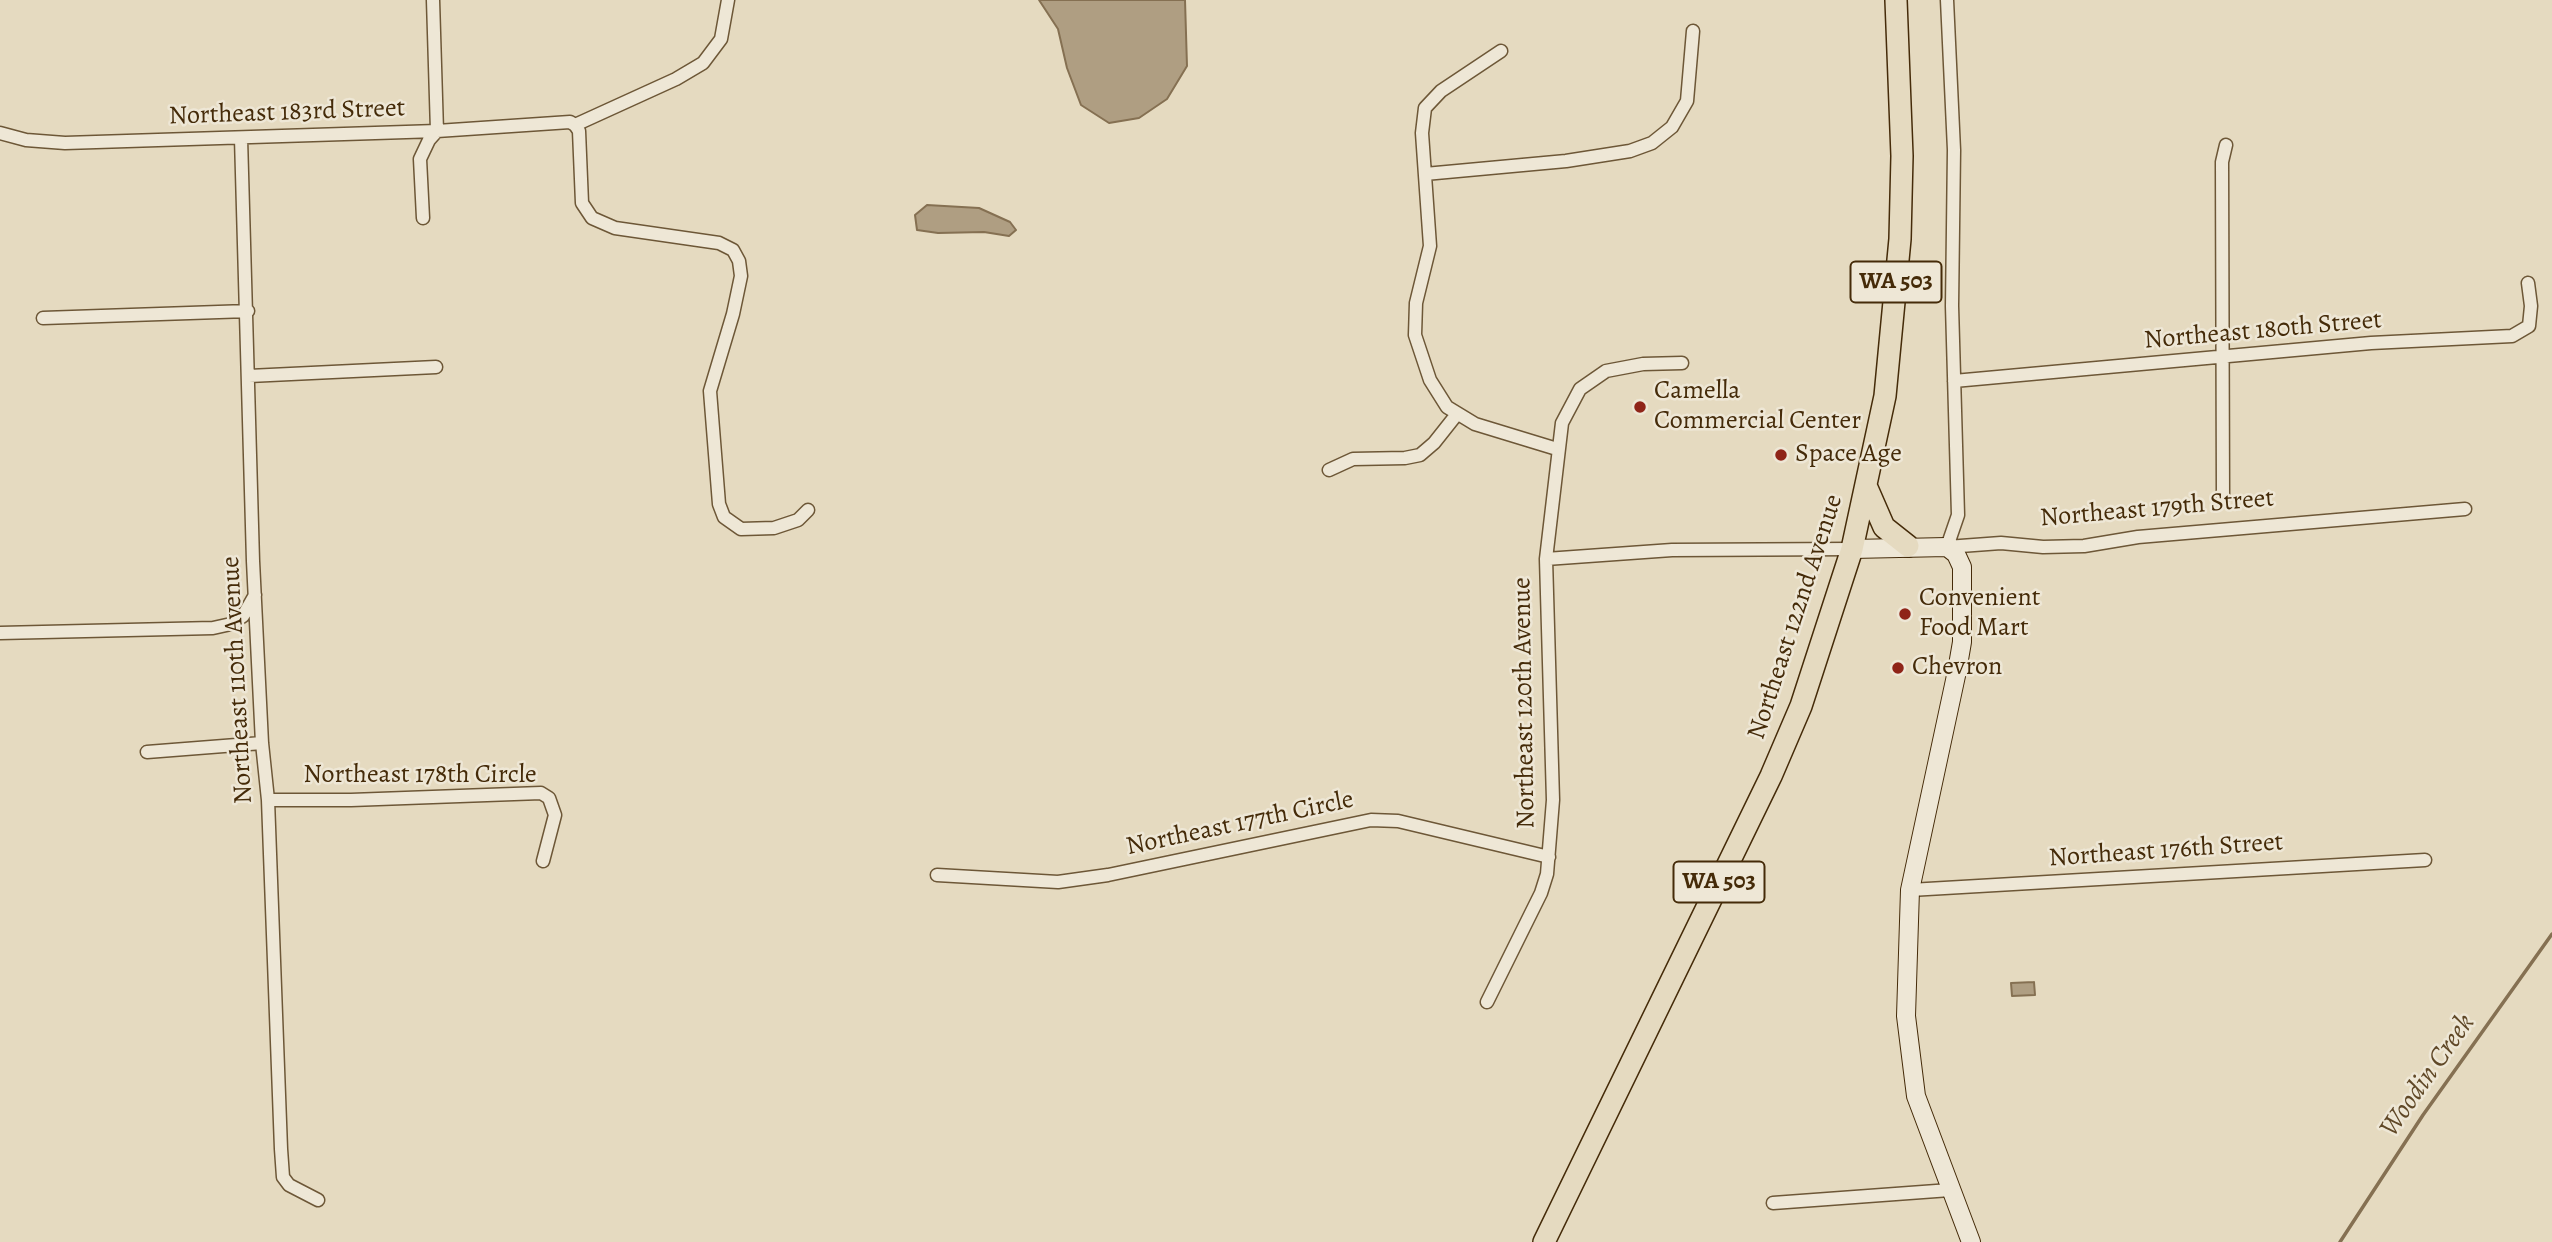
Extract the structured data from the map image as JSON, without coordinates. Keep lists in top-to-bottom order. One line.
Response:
{"streets":{"highway":["WA 503","Northeast 122nd Avenue"],"main road":["Northeast 179th Street"],"street":["Northeast 183rd Street","Northeast 180th Street","Northeast 110th Avenue","Northeast 120th Avenue","Northeast 178th Circle","Northeast 177th Circle","Northeast 176th Street"]},"crossings":[["Northeast 183rd Street","Northeast 110th Avenue"],["Northeast 179th Street","Northeast 122nd Avenue"],["Northeast 110th Avenue","Northeast 178th Circle"],["Northeast 120th Avenue","Northeast 177th Circle"]],"water":["Woodin Creek"],"places":["Camella Commercial Center","Space Age","Convenient Food Mart","Chevron"]}
